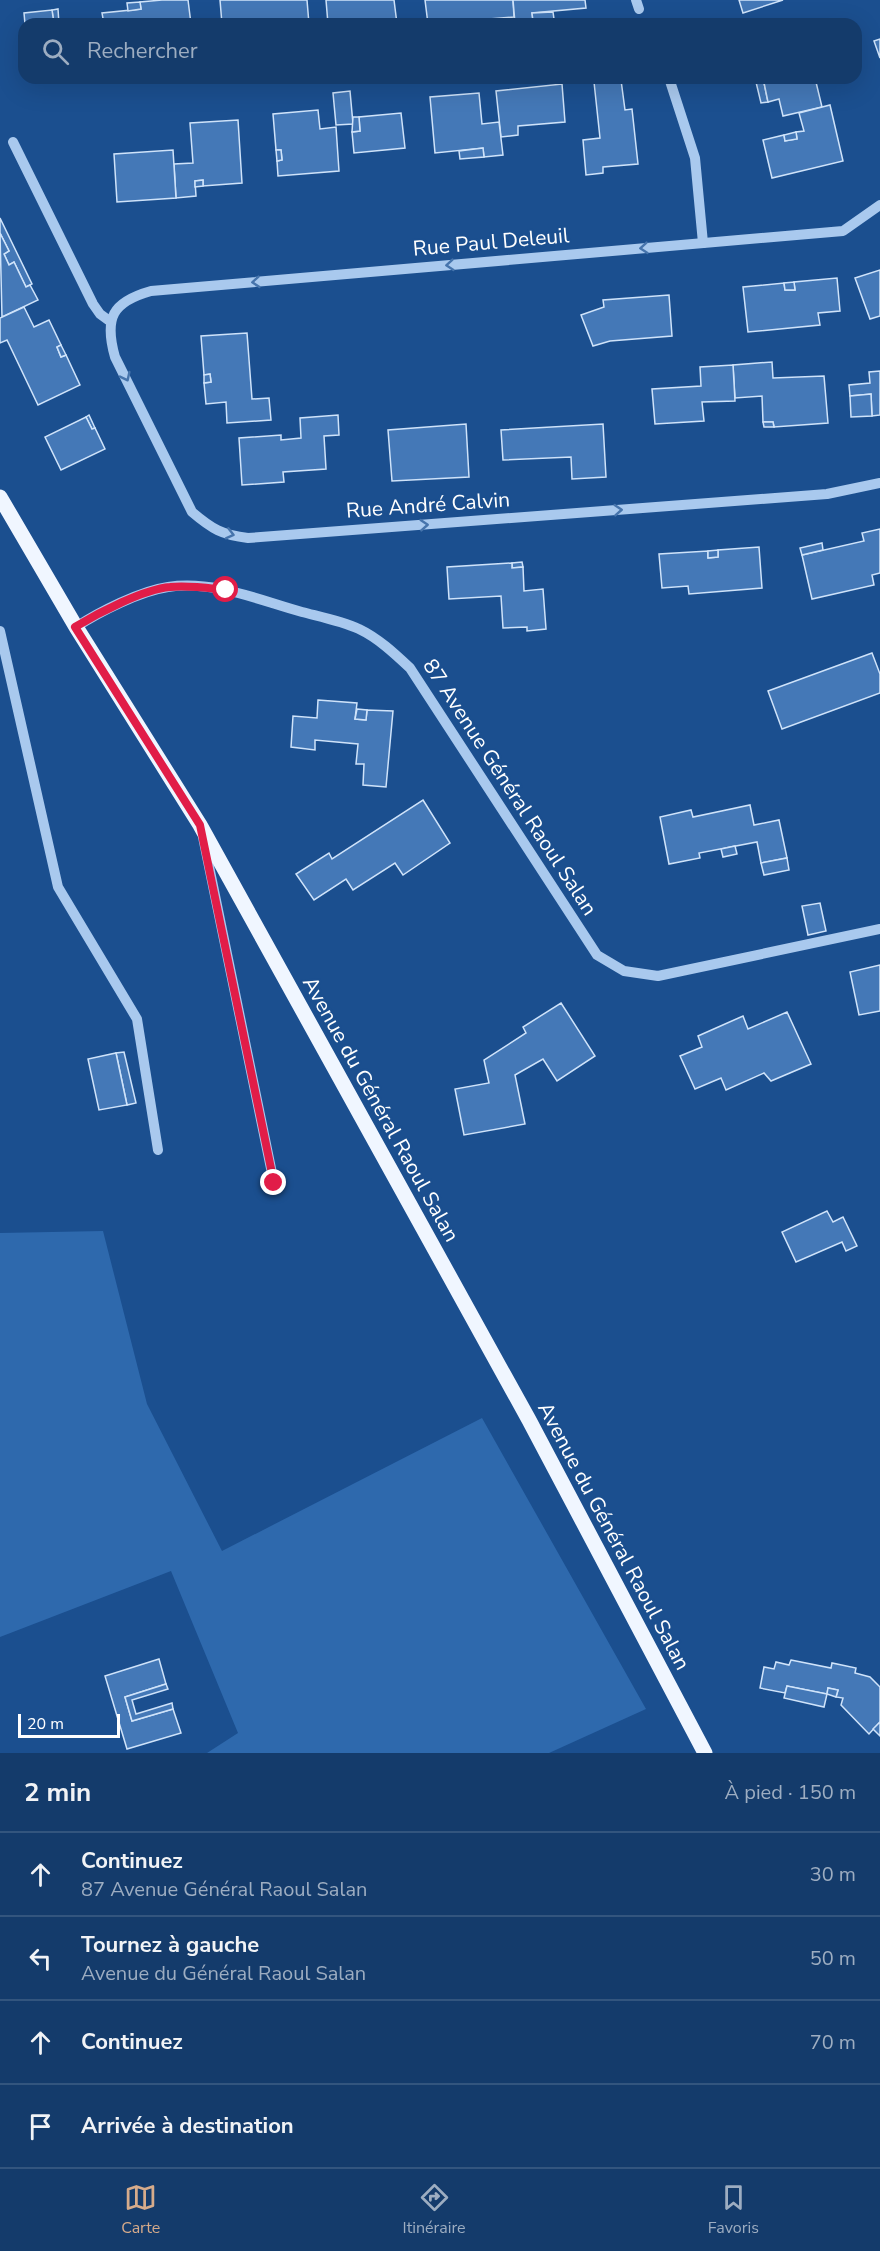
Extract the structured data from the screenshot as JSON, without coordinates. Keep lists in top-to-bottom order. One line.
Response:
{"streets":{"main road":["Avenue du Général Raoul Salan"],"street":["Rue Paul Deleuil","Rue André Calvin","87 Avenue Général Raoul Salan"]},"crossings":[["Rue Paul Deleuil","Rue André Calvin"],["87 Avenue Général Raoul Salan","Avenue du Général Raoul Salan"]],"one_way":["Rue Paul Deleuil","Rue André Calvin"],"scale_bar":"20 m","page":{"search":"Rechercher","scale":"20 m","heading":["2 min","À pied · 150 m"],"list":[["Continuez","87 Avenue Général Raoul Salan","30 m"],["Tournez à gauche","Avenue du Général Raoul Salan","50 m"],["Continuez","70 m"],"Arrivée à destination"],"nav":["Carte","Itinéraire","Favoris"]}}
